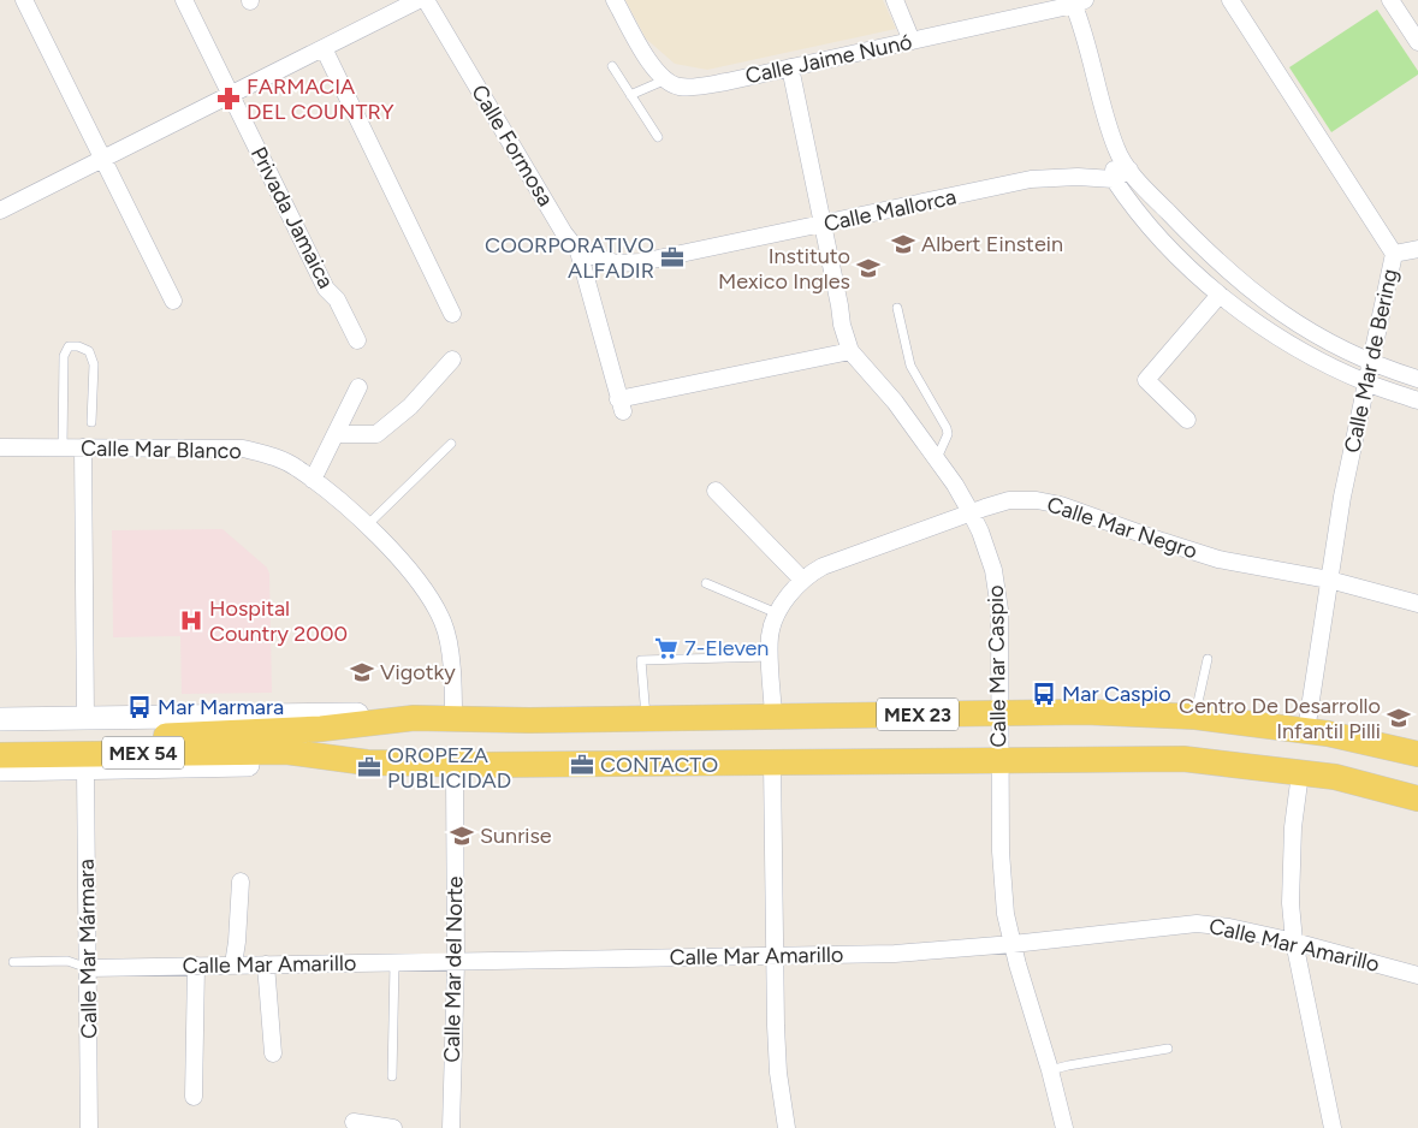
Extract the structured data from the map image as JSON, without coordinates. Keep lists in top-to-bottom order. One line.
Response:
{"streets":{"main road":["MEX 23","MEX 54"],"street":["Calle Jaime Nunó","Calle Formosa","Calle Mallorca","Privada Jamaica","Calle Mar de Bering","Calle Mar Blanco","Calle Mar Negro","Calle Mar Caspio","Calle Mar Amarillo","Calle Mar Mármara","Calle Mar del Norte"]},"crossings":[["Calle Jaime Nunó","Calle Mar Caspio"],["Calle Formosa","Calle Mallorca"],["Calle Formosa","Calle Mar Caspio"],["Calle Mallorca","Calle Mar Caspio"],["Calle Mar de Bering","Calle Mar Negro"],["Calle Mar de Bering","MEX 23"],["Calle Mar Blanco","MEX 23"],["Calle Mar Negro","Calle Mar Caspio"],["Calle Mar Negro","MEX 23"],["Calle Mar Caspio","MEX 23"],["Calle Mar Caspio","Calle Mar Amarillo"],["MEX 23","MEX 54"],["MEX 23","Calle Mar Mármara"],["MEX 23","Calle Mar del Norte"],["Calle Mar Amarillo","Calle Mar Mármara"],["Calle Mar Amarillo","Calle Mar del Norte"]],"places":{"pharmacy":["FARMACIA DEL COUNTRY"],"school or university":["Albert Einstein","Instituto Mexico Ingles","Vigotky","Centro De Desarrollo Infantil Pilli","Sunrise"],"office":["COORPORATIVO ALFADIR","CONTACTO","OROPEZA PUBLICIDAD"],"hospital":["Hospital Country 2000"],"supermarket":["7-Eleven"],"bus stop":["Mar Caspio","Mar Marmara"]}}
